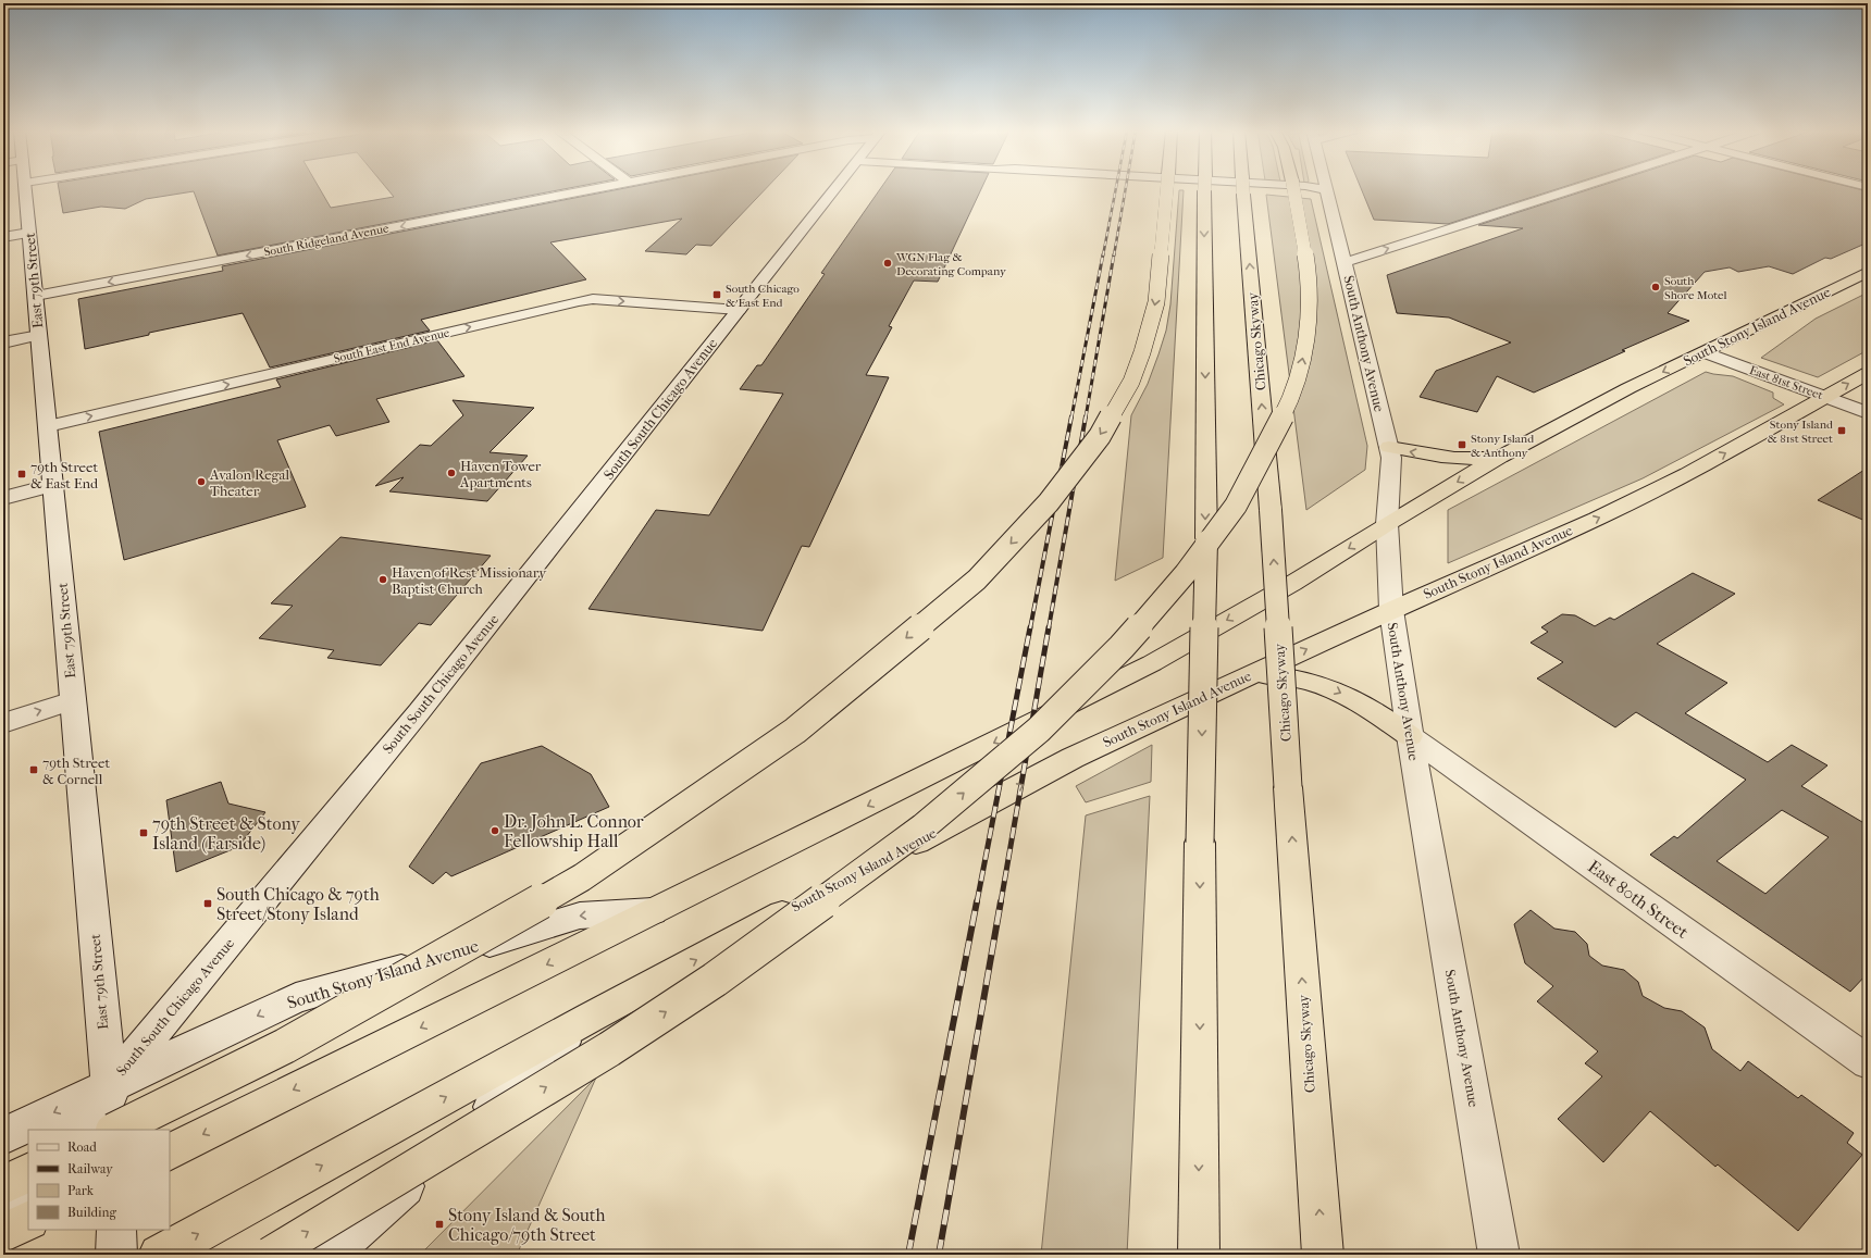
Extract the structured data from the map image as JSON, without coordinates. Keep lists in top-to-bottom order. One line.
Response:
{"streets":{"highway":["South Stony Island Avenue","Chicago Skyway"],"street":["South Ridgeland Avenue","East 79th Street","South Anthony Avenue","South East End Avenue","East 81st Street","South South Chicago Avenue","East 80th Street"]},"crossings":[["South Ridgeland Avenue","East 79th Street"],["East 79th Street","South Stony Island Avenue"],["East 79th Street","South East End Avenue"],["East 79th Street","South South Chicago Avenue"],["South Stony Island Avenue","South Anthony Avenue"],["South Stony Island Avenue","East 81st Street"],["South Stony Island Avenue","South South Chicago Avenue"],["South Anthony Avenue","East 80th Street"],["South East End Avenue","South South Chicago Avenue"]],"one_way":["South Ridgeland Avenue","South East End Avenue"],"places":{"other":["WGN Flag & Decorating Company","South Shore Motel","Haven Tower Apartments","Avalon Regal Theater","Haven of Rest Missionary Baptist Church","Dr. John L. Connor Fellowship Hall"],"transit":["South Chicago & East End","Stony Island & 81st Street","Stony Island & Anthony","79th Street & East End","79th Street & Cornell","79th Street & Stony Island (Farside)","South Chicago & 79th Street/Stony Island","Stony Island & South Chicago/79th Street"]},"legend":["Road","Railway","Park","Building"]}
